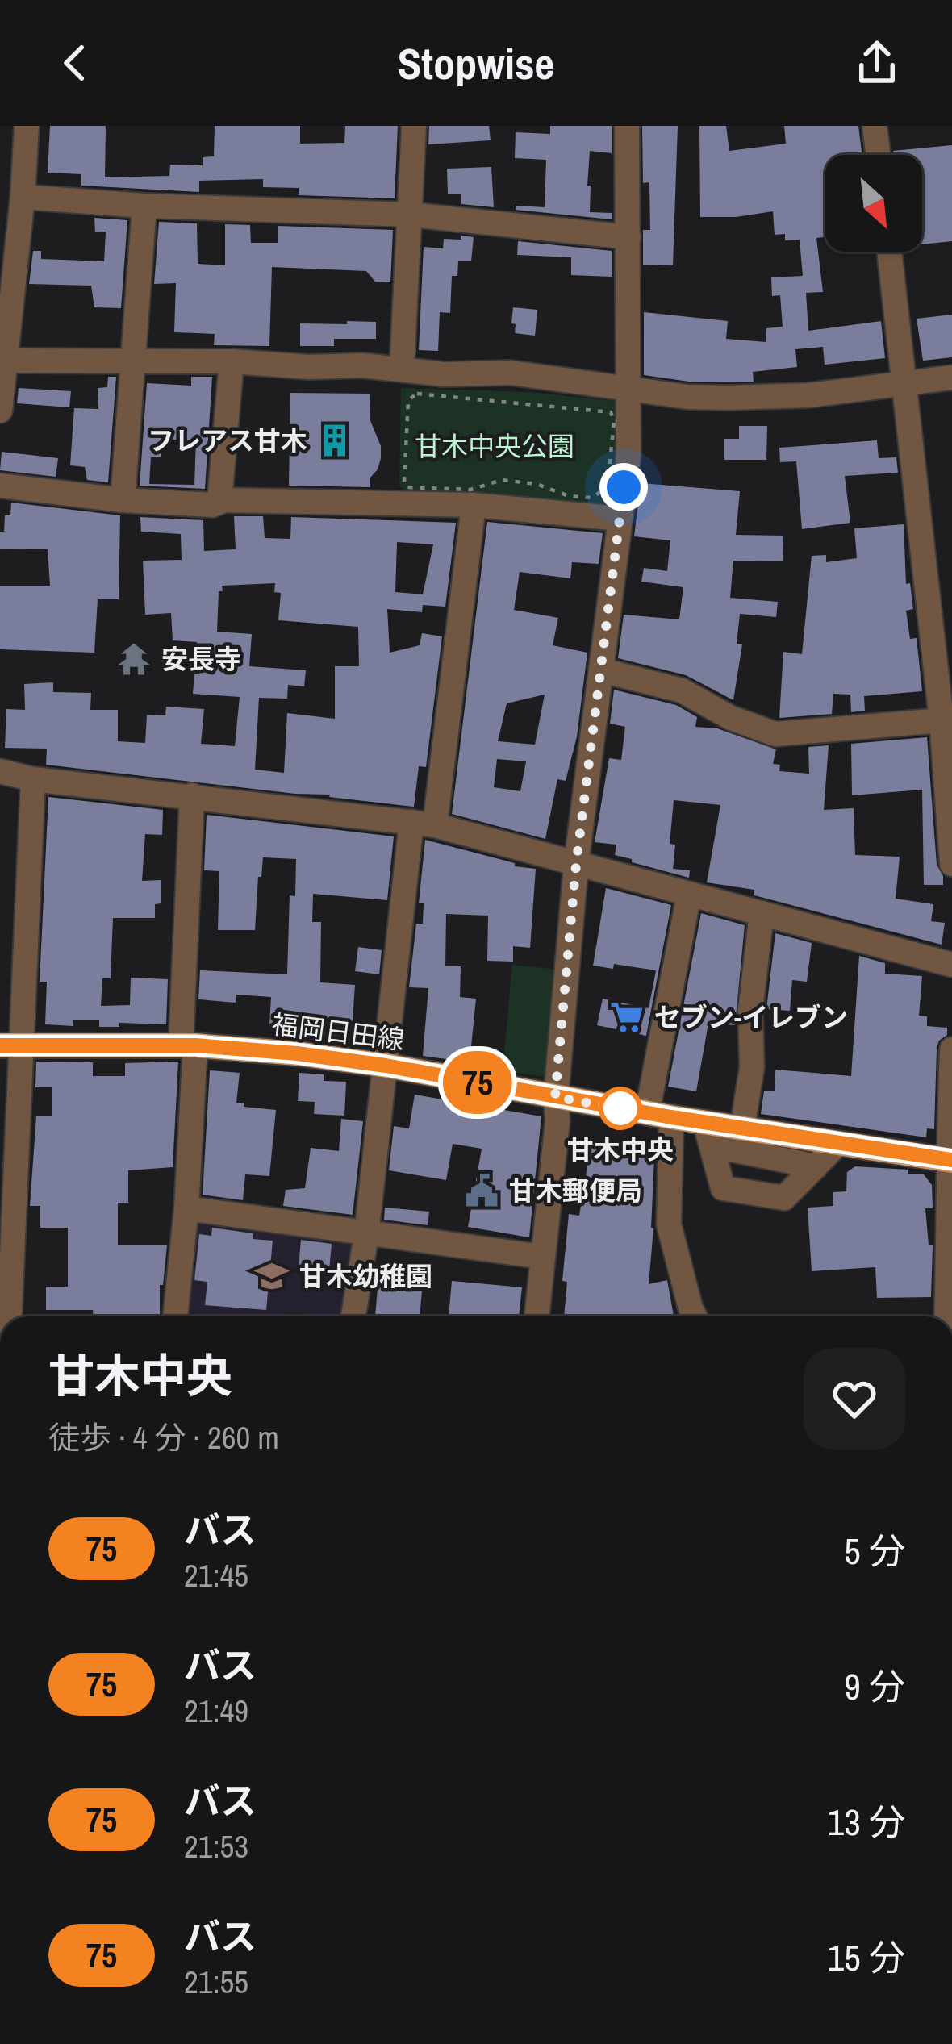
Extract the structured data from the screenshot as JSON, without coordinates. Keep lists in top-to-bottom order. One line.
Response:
{"streets":{"main road":["福岡日田線"]},"parks":["甘木中央公園"],"places":{"building":["フレアス甘木"],"temple":["安長寺"],"supermarket":["セブン-イレブン"],"other":["甘木中央"],"public building":["甘木郵便局"],"school or university":["甘木幼稚園"]},"lines":["bus line 75"],"north":"bottom right","page":{"header":"Stopwise","on_map":"75","heading":["甘木中央","徒歩 · 4 分 · 260 m"],"list":[{"mark":"75","name":"バス","note":"21:45","value":"5 分"},{"mark":"75","name":"バス","note":"21:49","value":"9 分"},{"mark":"75","name":"バス","note":"21:53","value":"13 分"},{"mark":"75","name":"バス","note":"21:55","value":"15 分"}]}}
